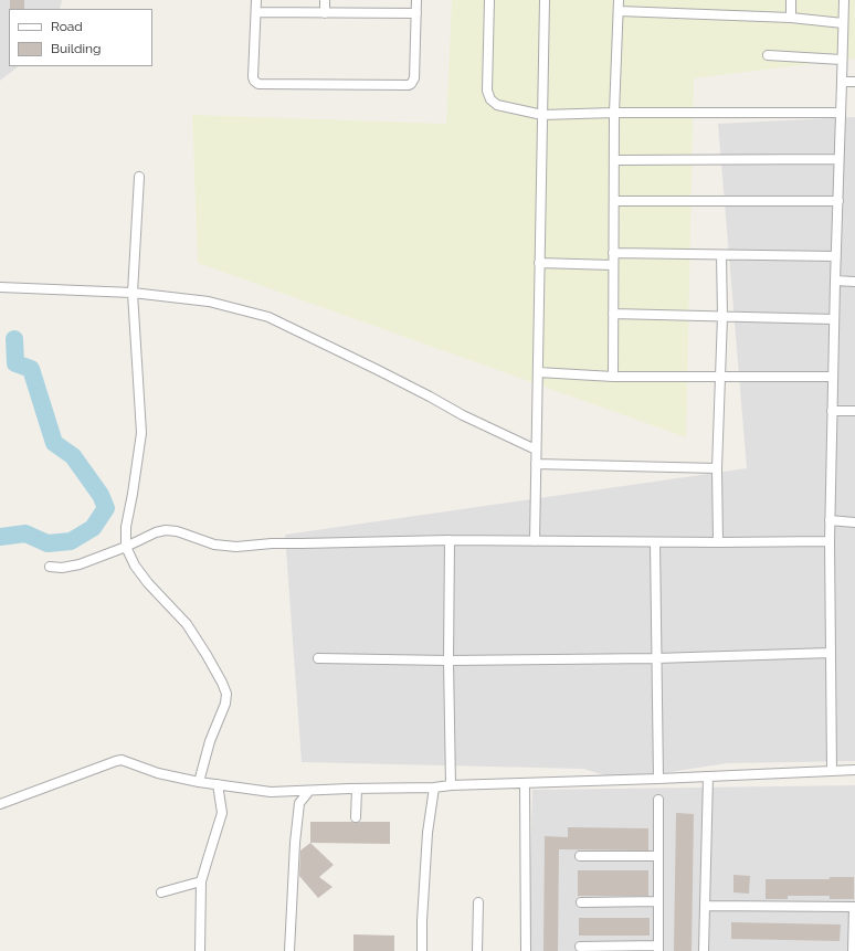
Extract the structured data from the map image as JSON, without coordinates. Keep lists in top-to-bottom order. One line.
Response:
{"legend":["Road","Building"]}
